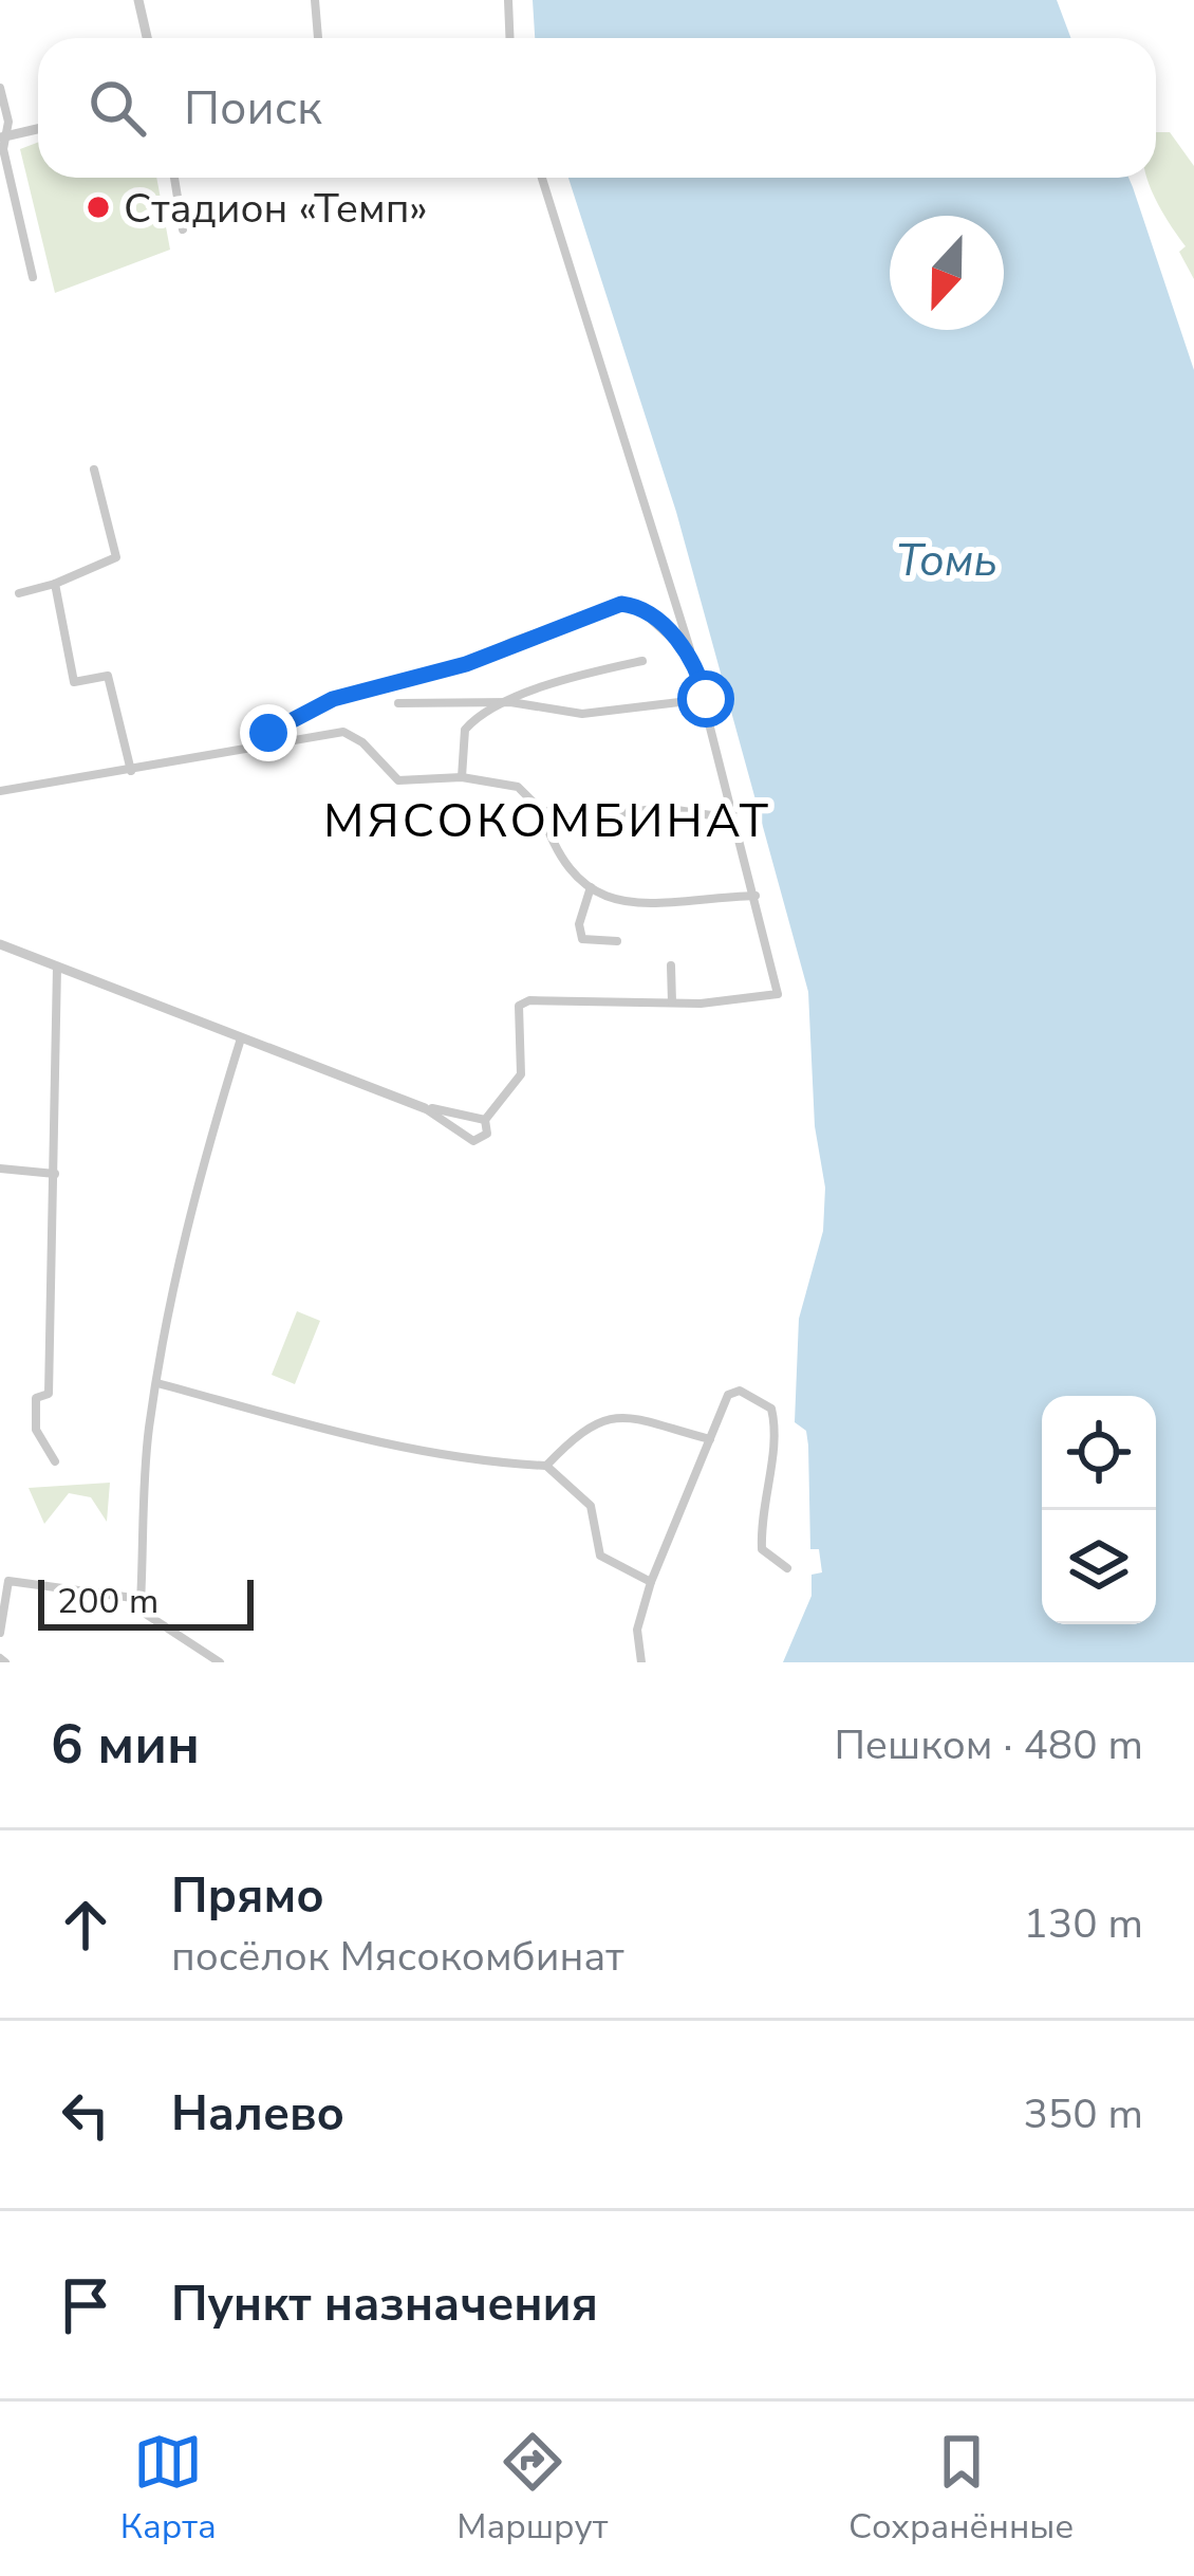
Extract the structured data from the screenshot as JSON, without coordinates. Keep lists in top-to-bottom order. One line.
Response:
{"districts":["МЯСОКОМБИНАТ"],"water":["Томь"],"places":["Стадион «Темп»"],"scale_bar":"200 m","north":"bottom","page":{"search":"Поиск","scale":"200 m","heading":["6 мин","Пешком · 480 m"],"list":[["Прямо","посёлок Мясокомбинат","130 m"],["Налево","350 m"],"Пункт назначения"],"nav":["Карта","Маршрут","Сохранённые"]}}
